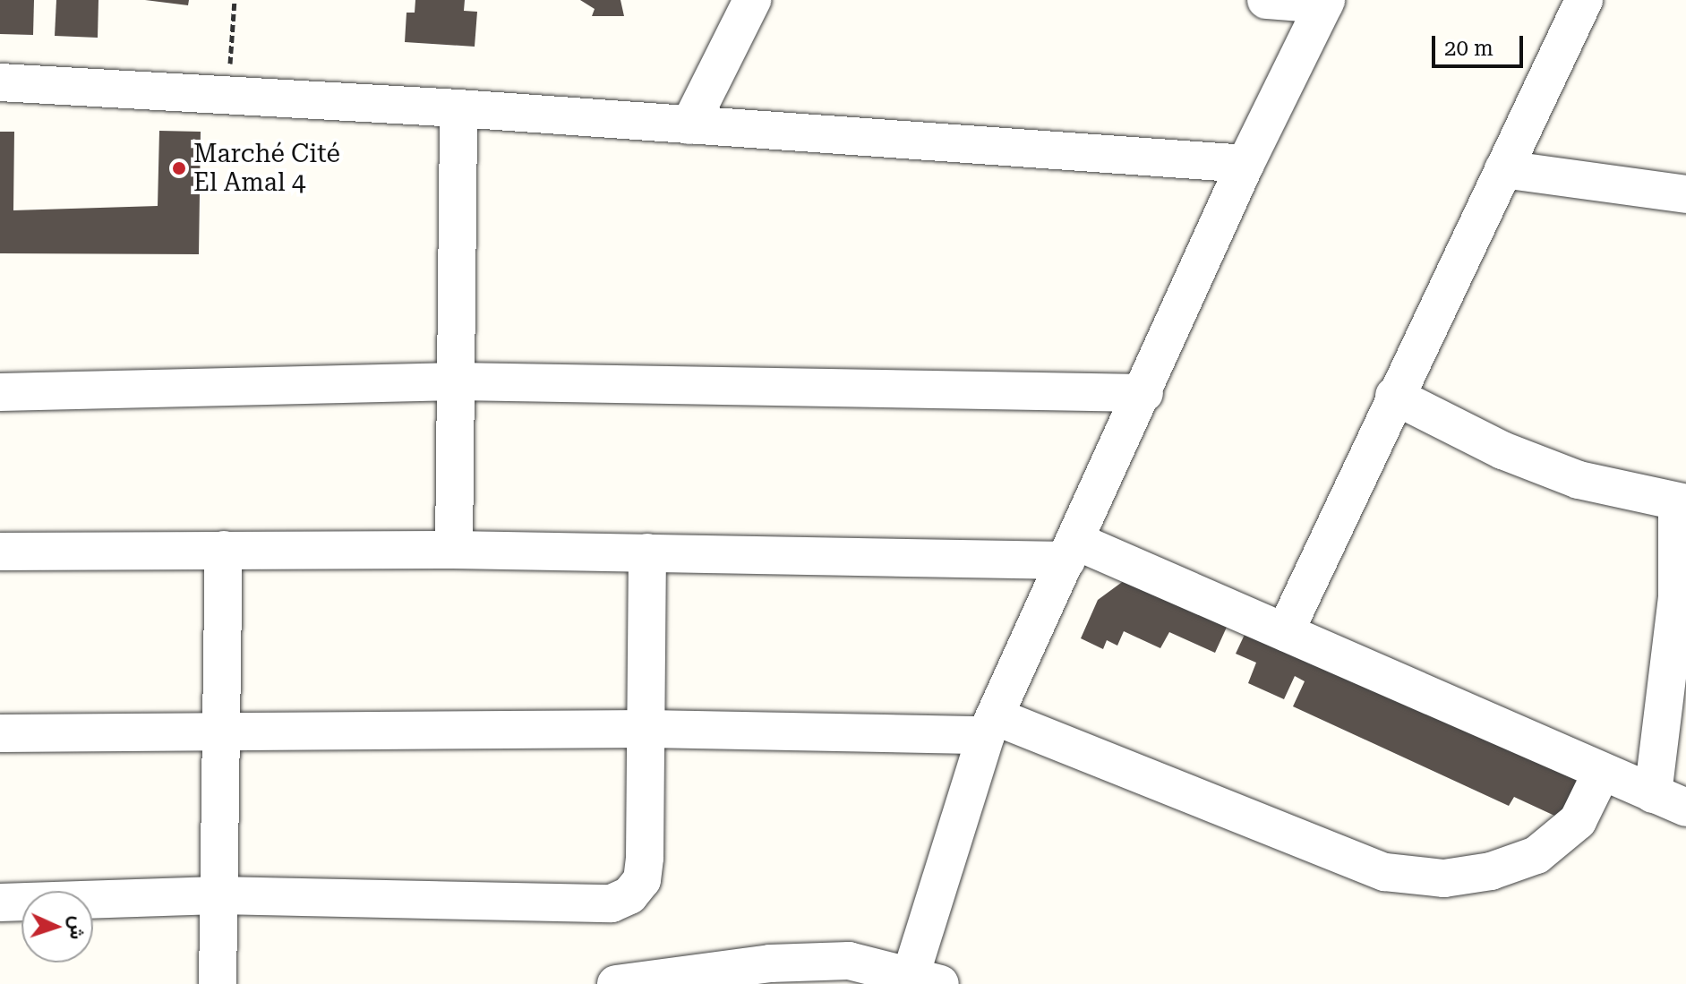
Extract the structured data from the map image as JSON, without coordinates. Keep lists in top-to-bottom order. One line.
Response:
{"places":["Marché Cité El Amal 4"],"scale_bar":"20 m","north":"right"}
